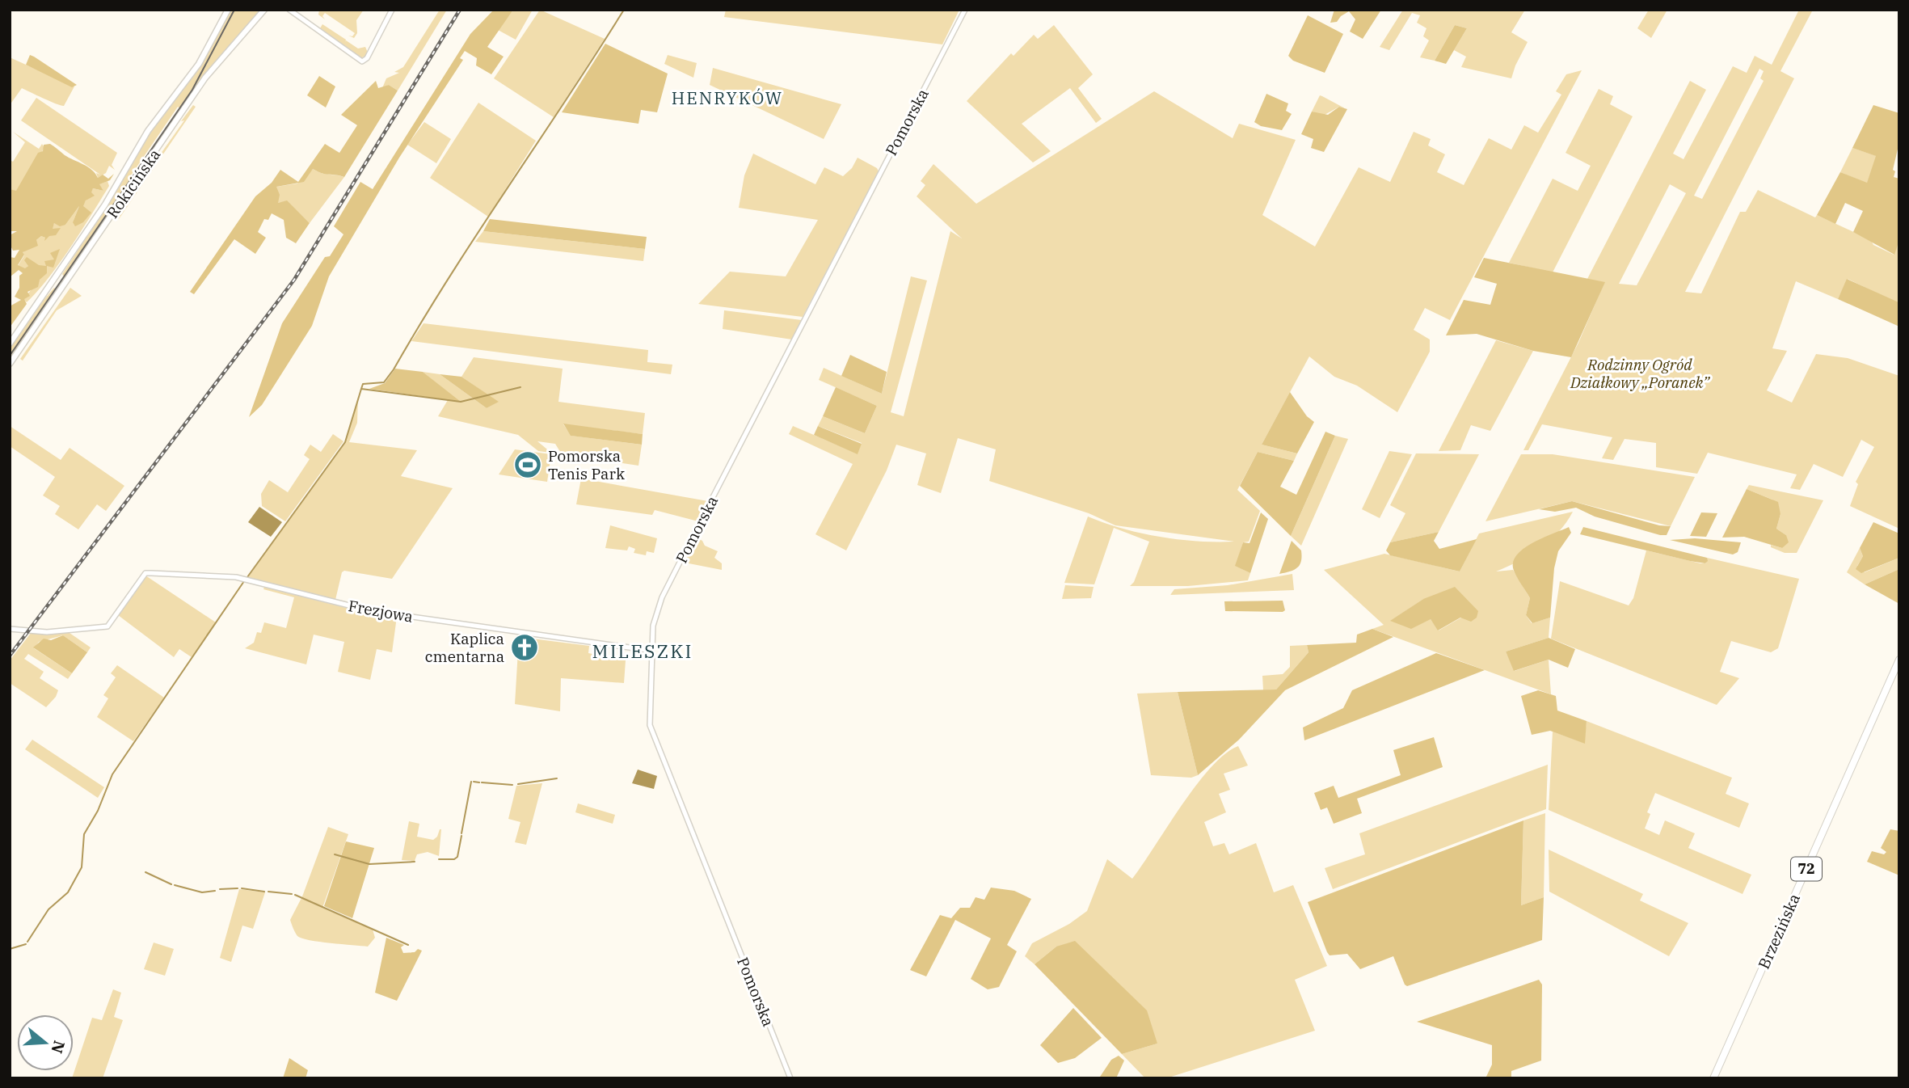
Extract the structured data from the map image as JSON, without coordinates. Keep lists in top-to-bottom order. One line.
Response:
{"streets":{"main road":["Rokicińska","72","Brzezińska"],"street":["Pomorska","Frezjowa"]},"crossings":[["Pomorska","Frezjowa"]],"districts":["HENRYKÓW","MILESZKI"],"parks":["Rodzinny Ogród Działkowy „Poranek”"],"places":{"sports":["Pomorska Tenis Park"],"church":["Kaplica cmentarna"]},"north":"right"}
